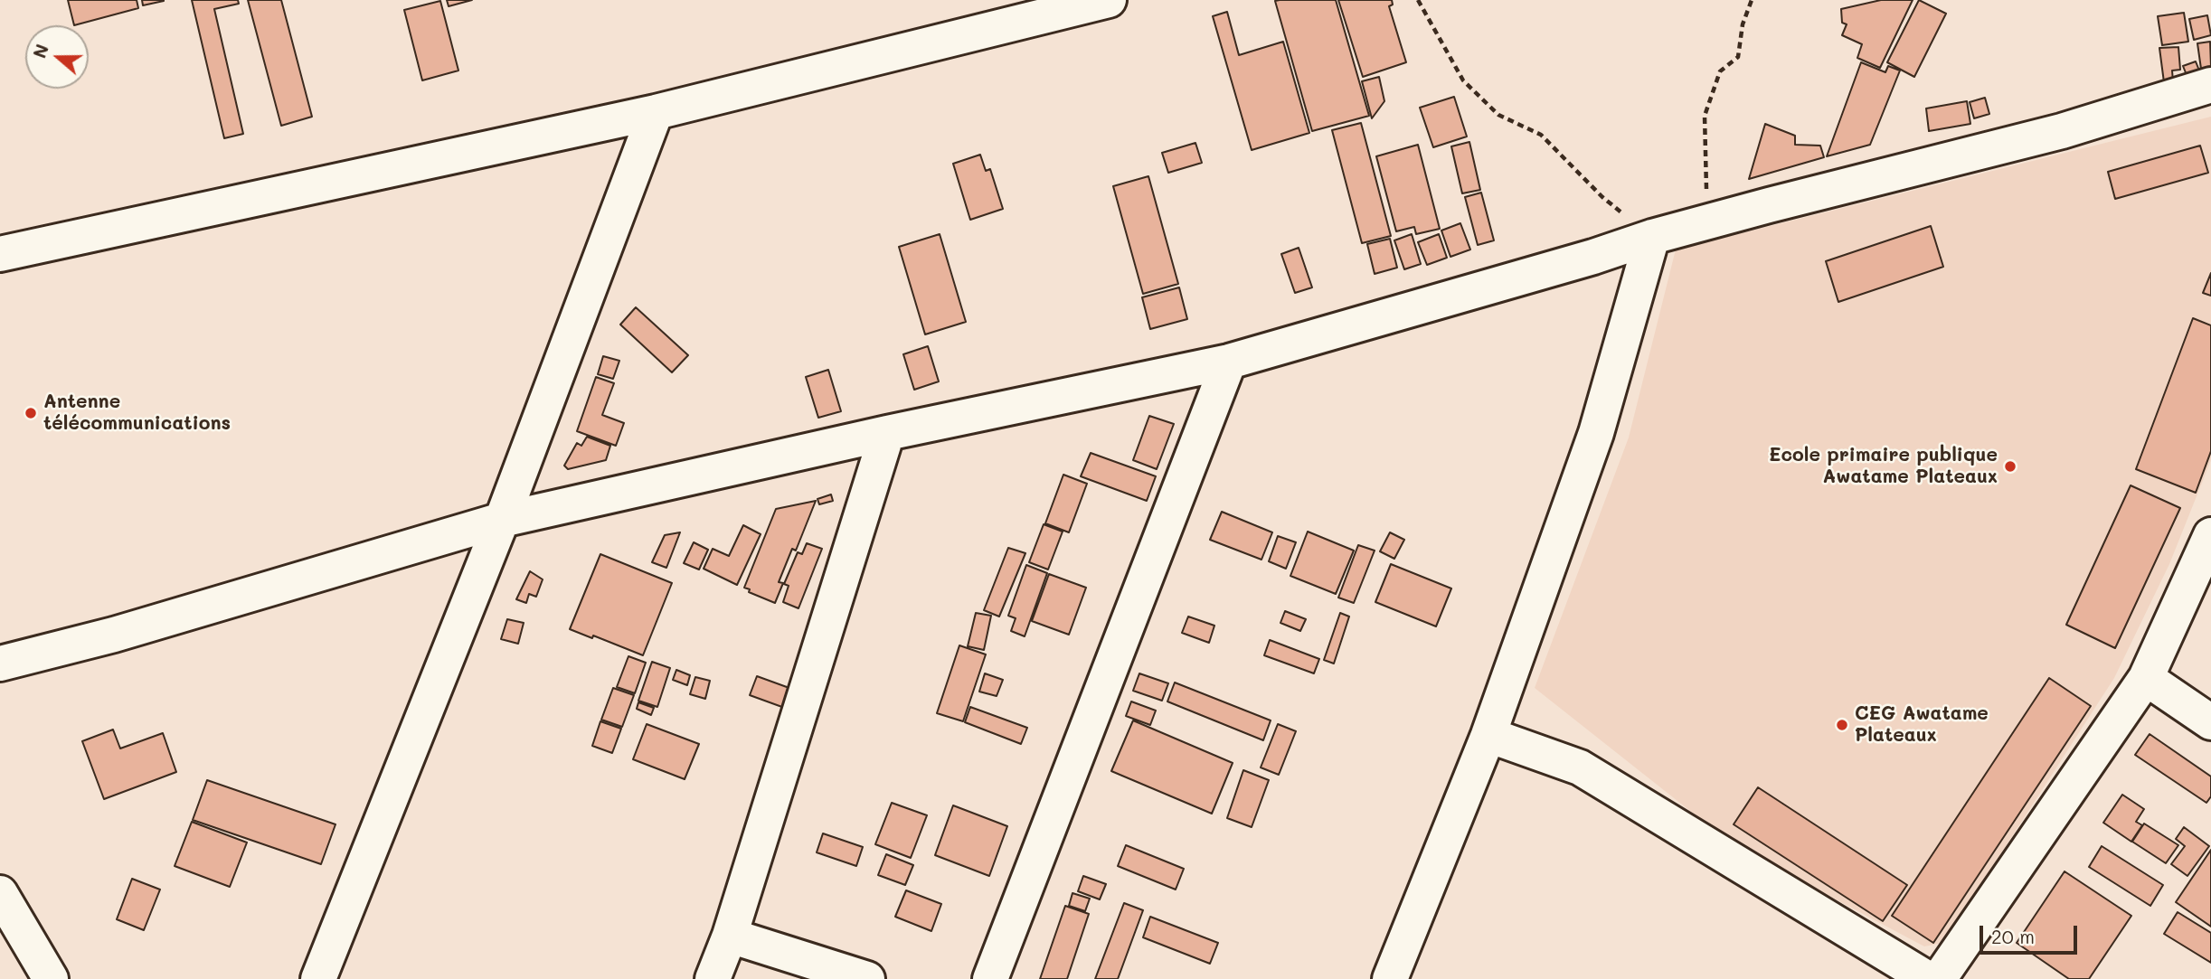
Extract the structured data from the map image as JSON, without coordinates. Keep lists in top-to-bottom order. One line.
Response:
{"places":["Antenne télécommunications","Ecole primaire publique Awatame Plateaux","CEG Awatame Plateaux"],"scale_bar":"20 m","north":"left"}
